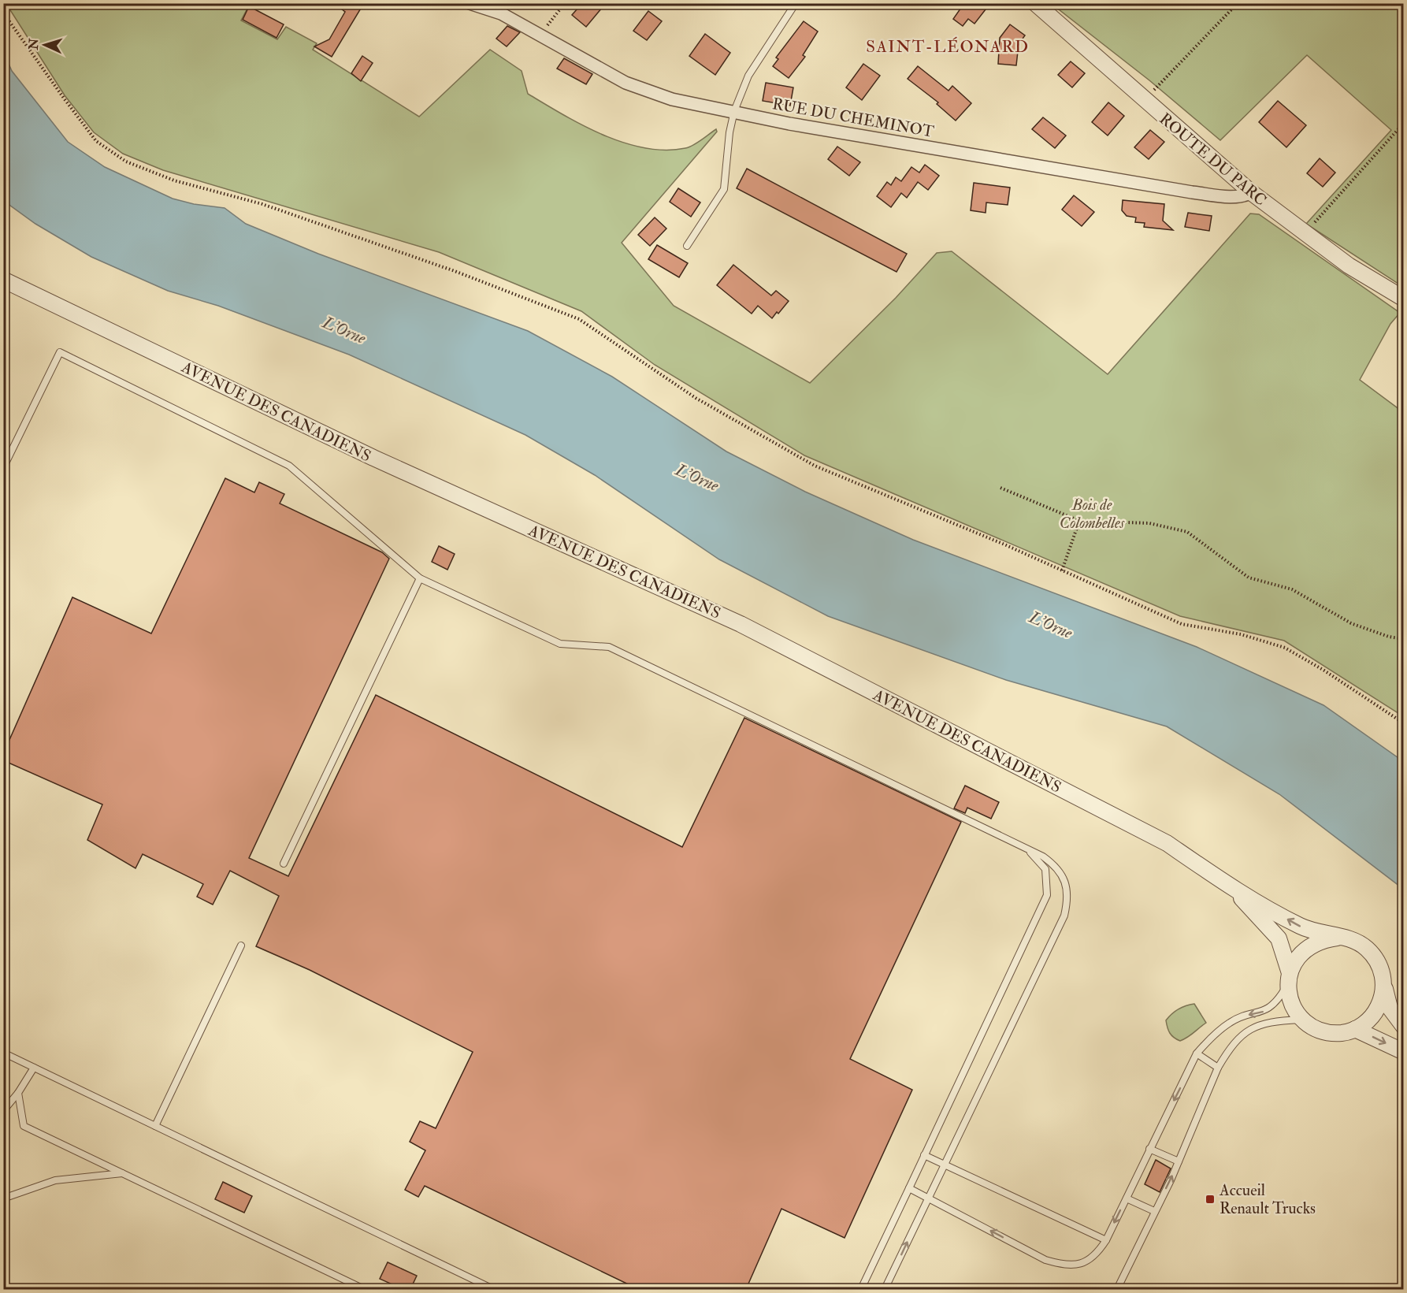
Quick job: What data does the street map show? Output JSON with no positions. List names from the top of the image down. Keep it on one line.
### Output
{"streets":{"street":["RUE DU CHEMINOT","ROUTE DU PARC","AVENUE DES CANADIENS"]},"crossings":[["RUE DU CHEMINOT","ROUTE DU PARC"]],"districts":["SAINT-LÉONARD"],"water":["L'Orne"],"parks":["Bois de Colombelles"],"places":{"transit":["Accueil Renault Trucks"]},"north":"left"}
